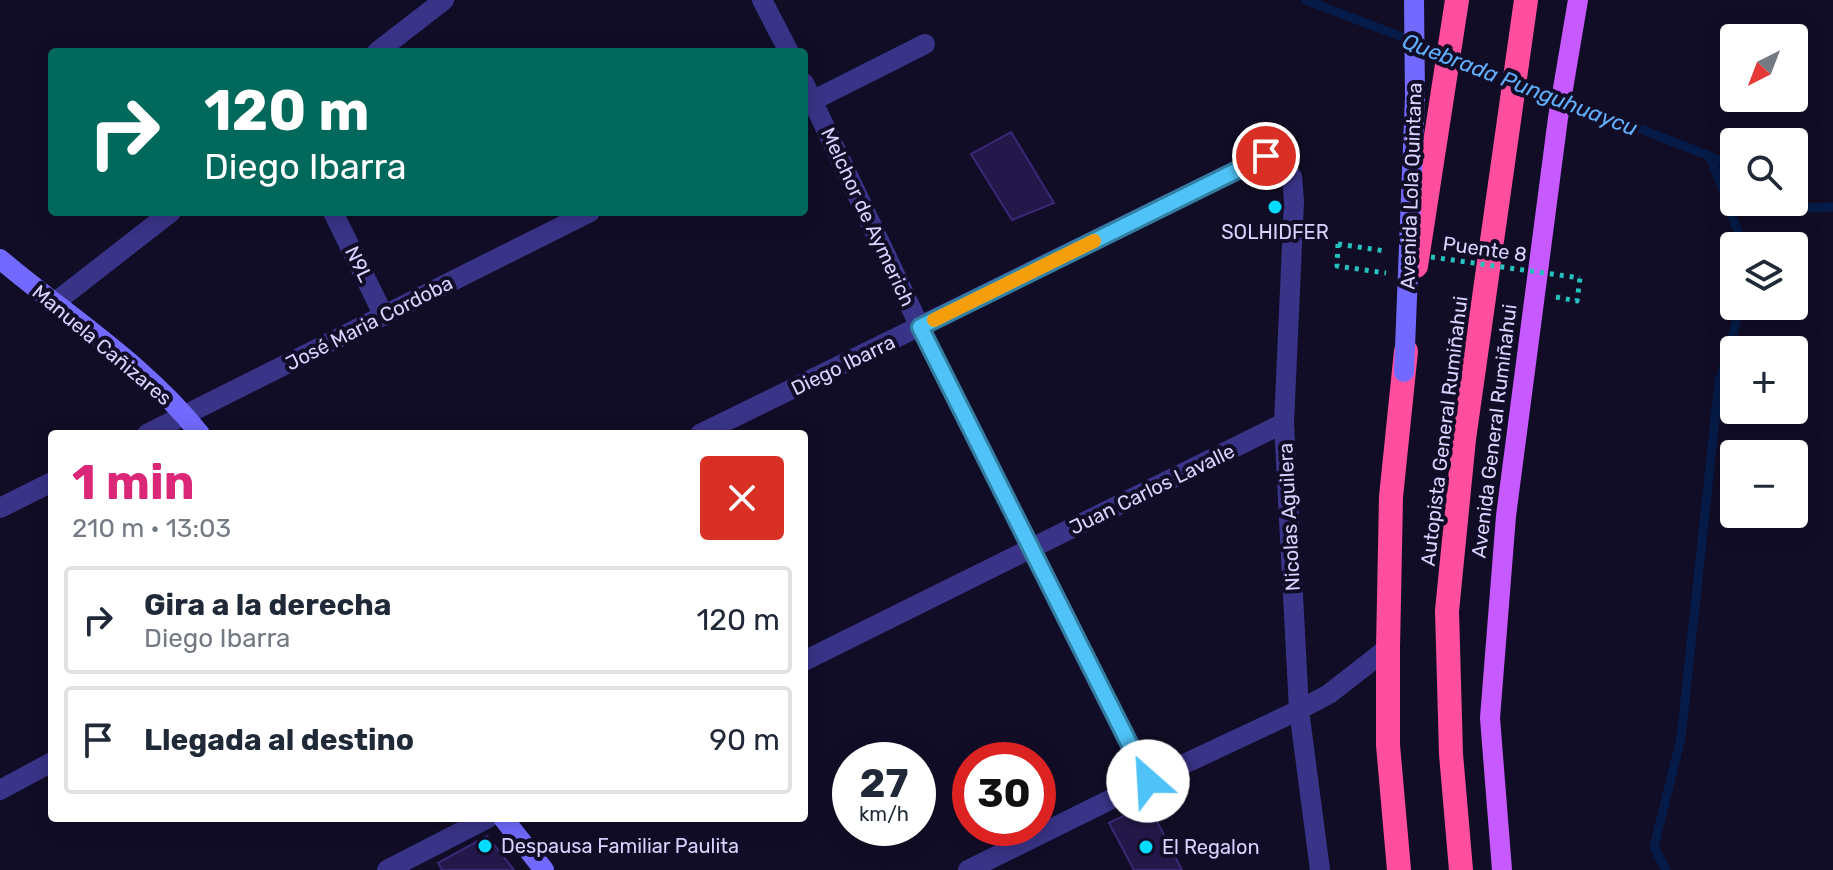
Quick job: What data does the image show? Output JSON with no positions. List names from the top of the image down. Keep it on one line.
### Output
{"streets":{"highway":["Autopista General Rumiñahui"],"main road":["Avenida Lola Quintana","Manuela Cañizares","Avenida General Rumiñahui"],"street":["Melchor de Aymerich","N9L","José Maria Cordoba","Diego Ibarra","Juan Carlos Lavalle","Nicolas Aguilera"],"path":["Puente 8"]},"crossings":[["Avenida Lola Quintana","Autopista General Rumiñahui"],["Melchor de Aymerich","Diego Ibarra"],["Melchor de Aymerich","Juan Carlos Lavalle"],["N9L","José Maria Cordoba"],["José Maria Cordoba","Manuela Cañizares"],["Diego Ibarra","Nicolas Aguilera"],["Juan Carlos Lavalle","Nicolas Aguilera"]],"water":["Quebrada Punguhuaycu"],"places":["SOLHIDFER","Despausa Familiar Paulita","El Regalon"],"north":"bottom left","page":{"map_buttons":["+","−"],"turn":["120 m","Diego Ibarra"],"heading":["1 min","210 m · 13:03"],"list":[{"name":"Gira a la derecha","note":"Diego Ibarra","value":"120 m"},{"name":"Llegada al destino","value":"90 m"}],"speed":"27 km/h","limit":"30"}}
